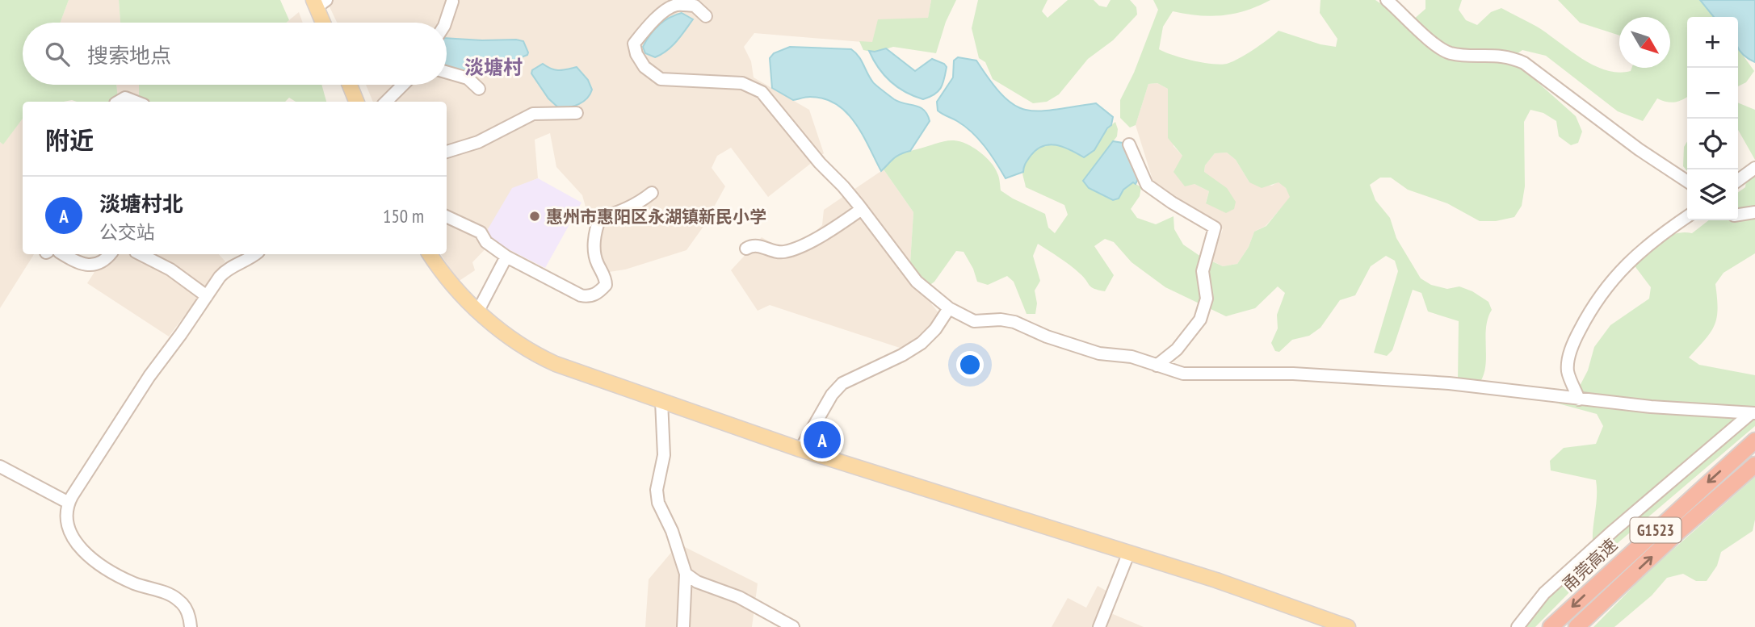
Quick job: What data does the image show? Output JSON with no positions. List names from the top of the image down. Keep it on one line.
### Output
{"streets":{"highway":["G1523","甬莞高速"]},"districts":["淡塘村"],"places":["惠州市惠阳区永湖镇新民小学"],"north":"bottom right","page":{"map_buttons":["+","−"],"search":"搜索地点","heading":"附近","list":[{"mark":"A","name":"淡塘村北","note":"公交站","value":"150 m"}],"pins":"A"}}
